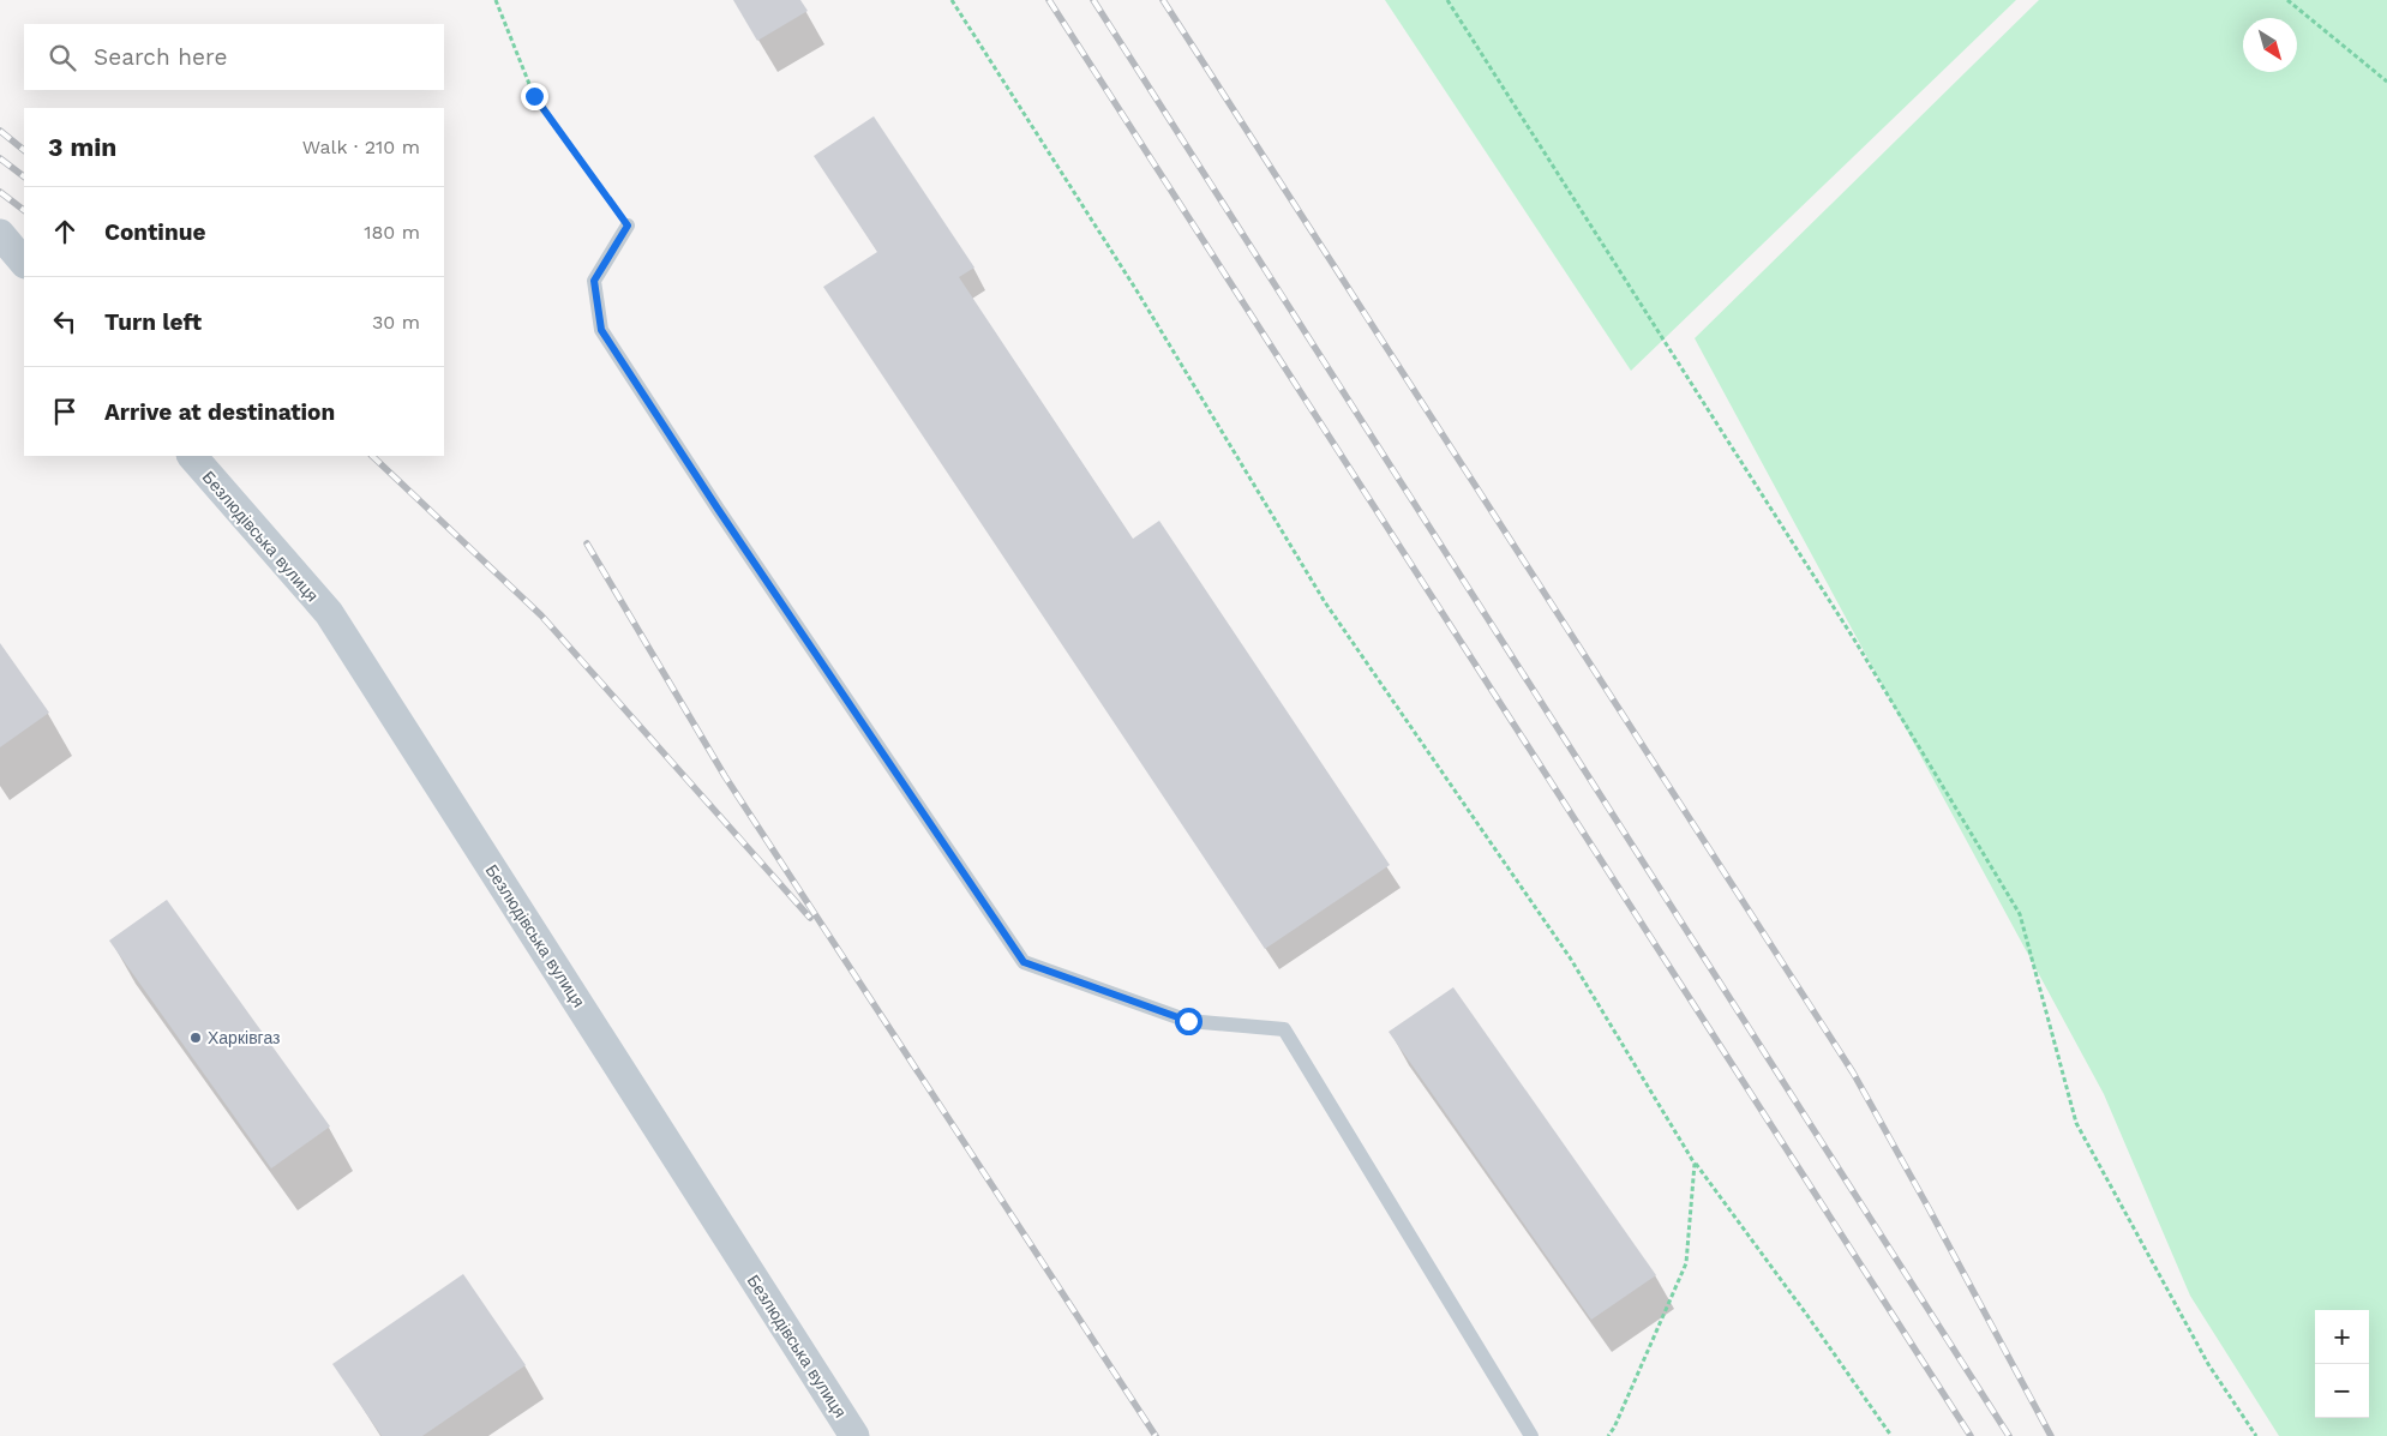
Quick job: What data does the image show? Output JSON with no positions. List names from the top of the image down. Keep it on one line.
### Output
{"streets":{"street":["Безлюдівська вулиця"]},"places":["Харківгаз"],"north":"bottom right","page":{"search":"Search here","heading":["3 min","Walk · 210 m"],"list":[["Continue","180 m"],["Turn left","30 m"],"Arrive at destination"],"map_buttons":["+","−"]}}
